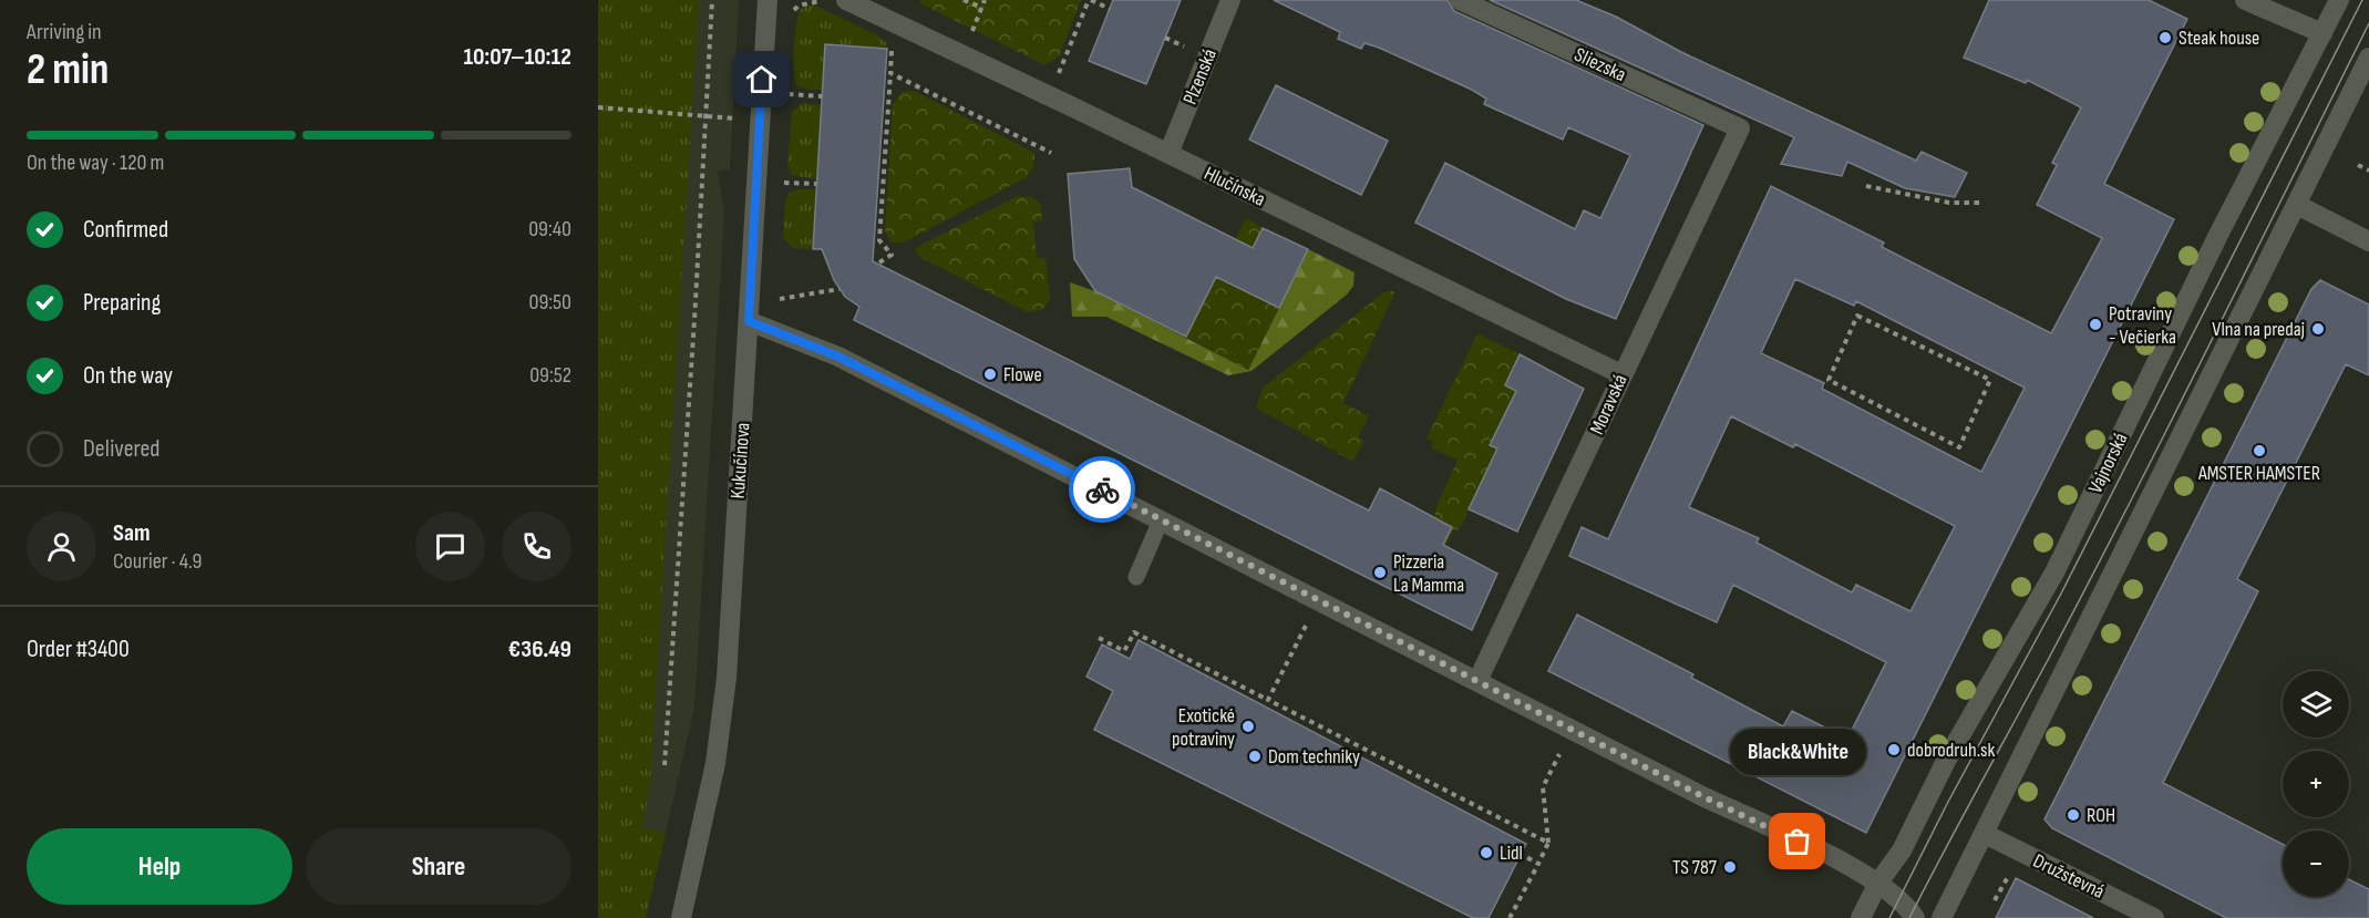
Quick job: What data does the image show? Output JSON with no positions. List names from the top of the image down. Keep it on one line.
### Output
{"streets":{"street":["Sliezska","Plzenská","Hlučínska","Moravská","Kukučínova","Vajnorská","Družstevná"]},"crossings":[["Sliezska","Moravská"],["Plzenská","Hlučínska"],["Hlučínska","Moravská"]],"places":["Steak house","Potraviny - Večierka","Vlna na predaj","Flowe","AMSTER HAMSTER","Pizzeria La Mamma","Exotické potraviny","dobrodruh.sk","Dom techniky","ROH","Black&White","Lidl","TS 787"],"page":{"heading":["2 min","Arriving in","10:07–10:12"],"panel":["Sam","Courier · 4.9","Order #3400","€36.49"],"bar":"On the way · 120 m","list":[["Confirmed","09:40"],["Preparing","09:50"],["On the way","09:52"],"Delivered"],"map_buttons":["+","−"],"bubble":"Black&White","buttons":["Help","Share"]}}
